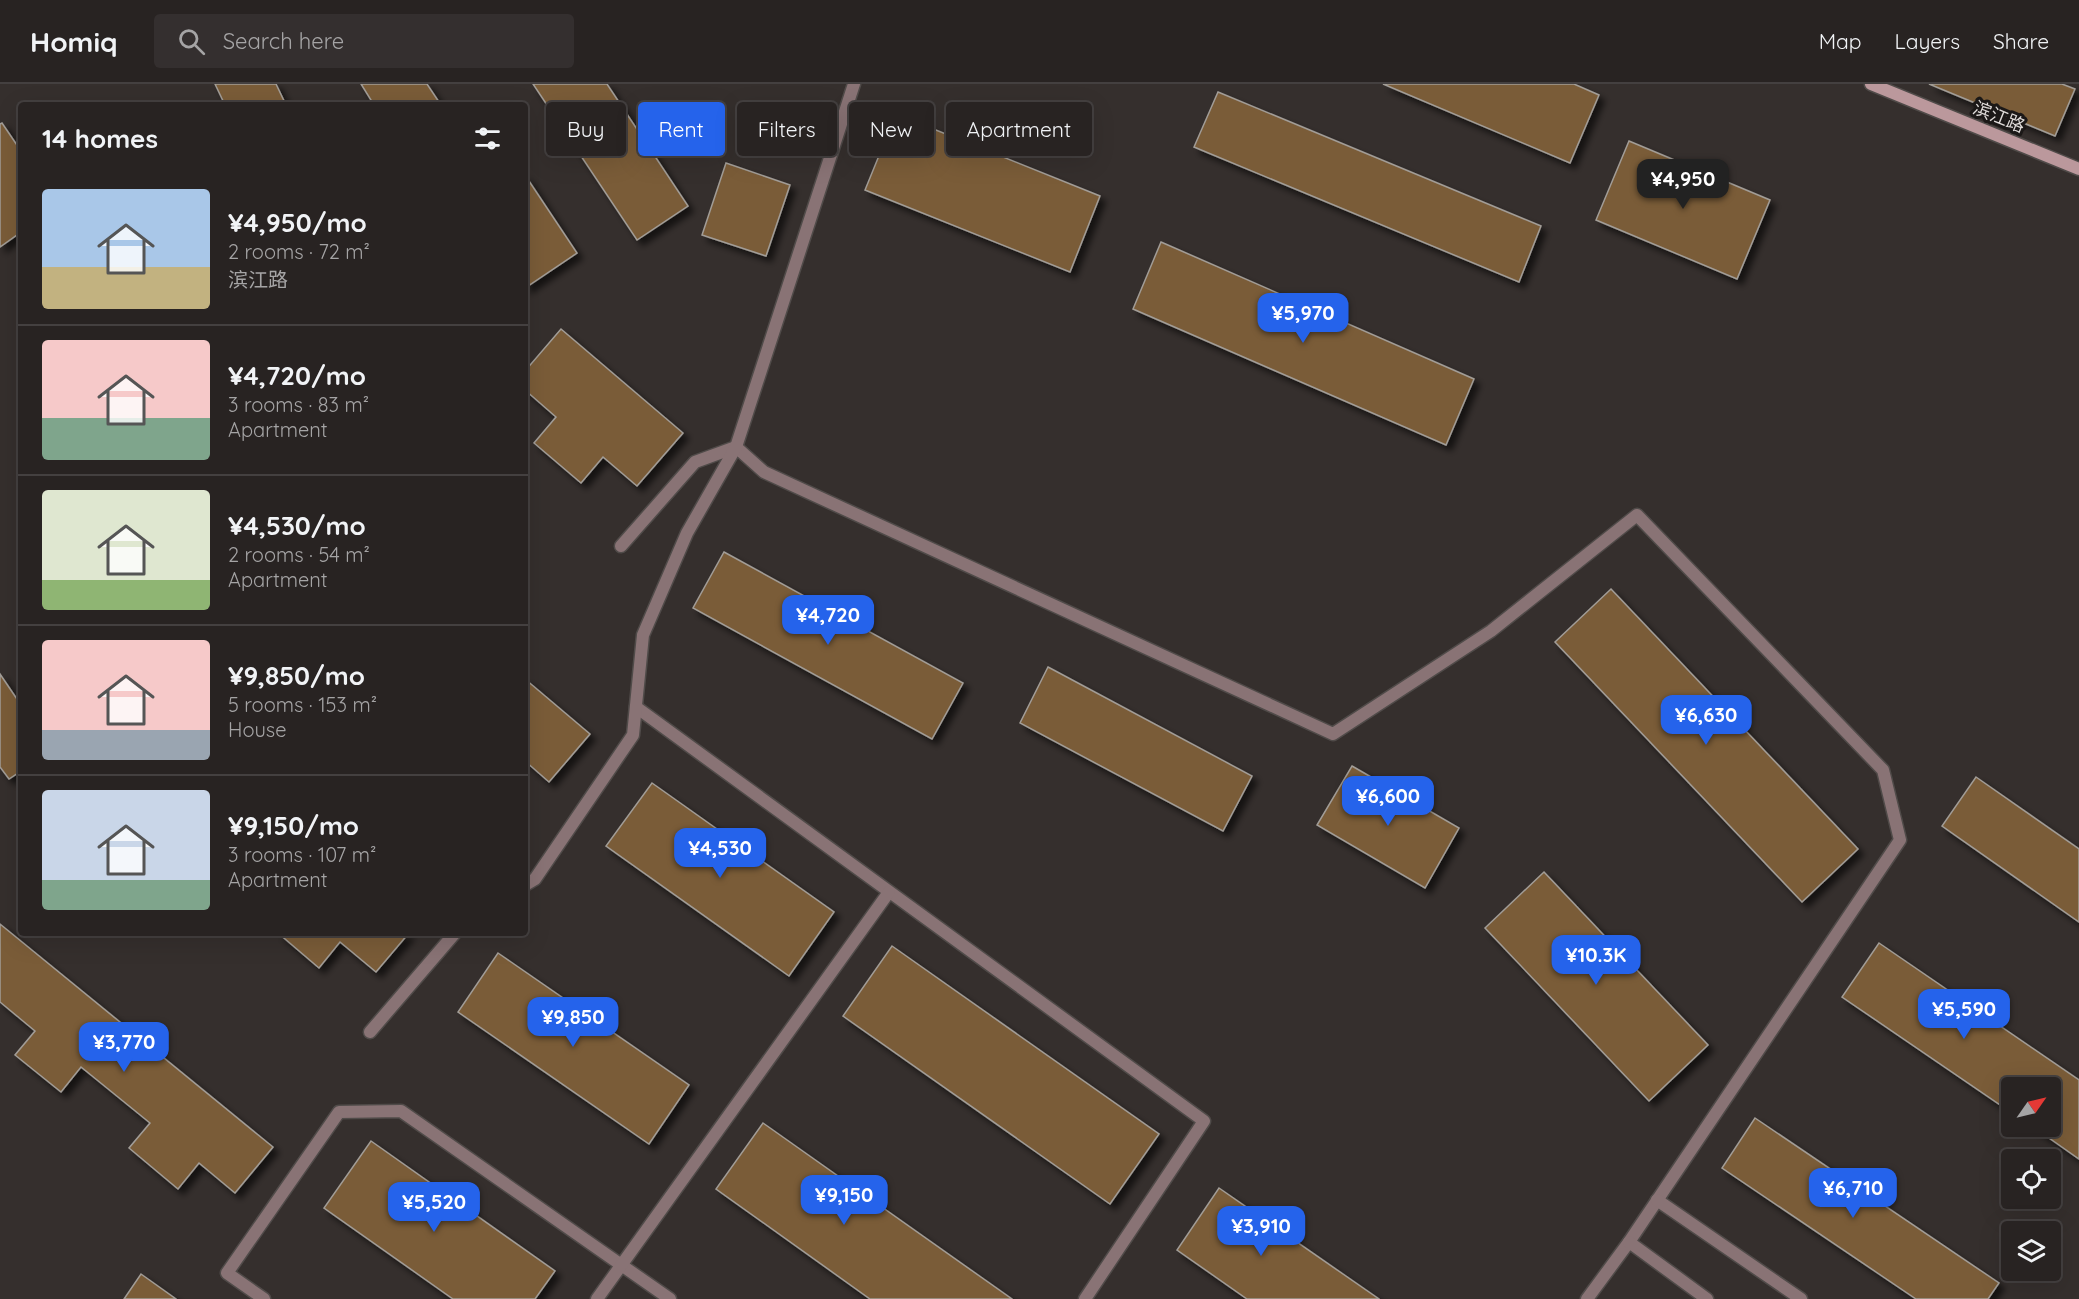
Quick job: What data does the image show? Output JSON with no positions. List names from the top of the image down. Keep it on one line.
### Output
{"streets":{"main road":["滨江路"]},"north":"top right","page":{"header":"Homiq","search":"Search here","nav":["Map","Layers","Share"],"chip":["Buy","Rent","Filters","New","Apartment"],"heading":"14 homes","price":["¥4,950","¥5,970","¥4,720","¥6,630","¥6,600","¥4,530","¥10.3K","¥5,590","¥9,850","¥3,770","¥6,710","¥9,150","¥5,520","¥3,910"],"list":[{"name":"¥4,950/mo","note":"2 rooms · 72 m² · 滨江路"},{"name":"¥4,720/mo","note":"3 rooms · 83 m² · Apartment"},{"name":"¥4,530/mo","note":"2 rooms · 54 m² · Apartment"},{"name":"¥9,850/mo","note":"5 rooms · 153 m² · House"},{"name":"¥9,150/mo","note":"3 rooms · 107 m² · Apartment"}]}}
